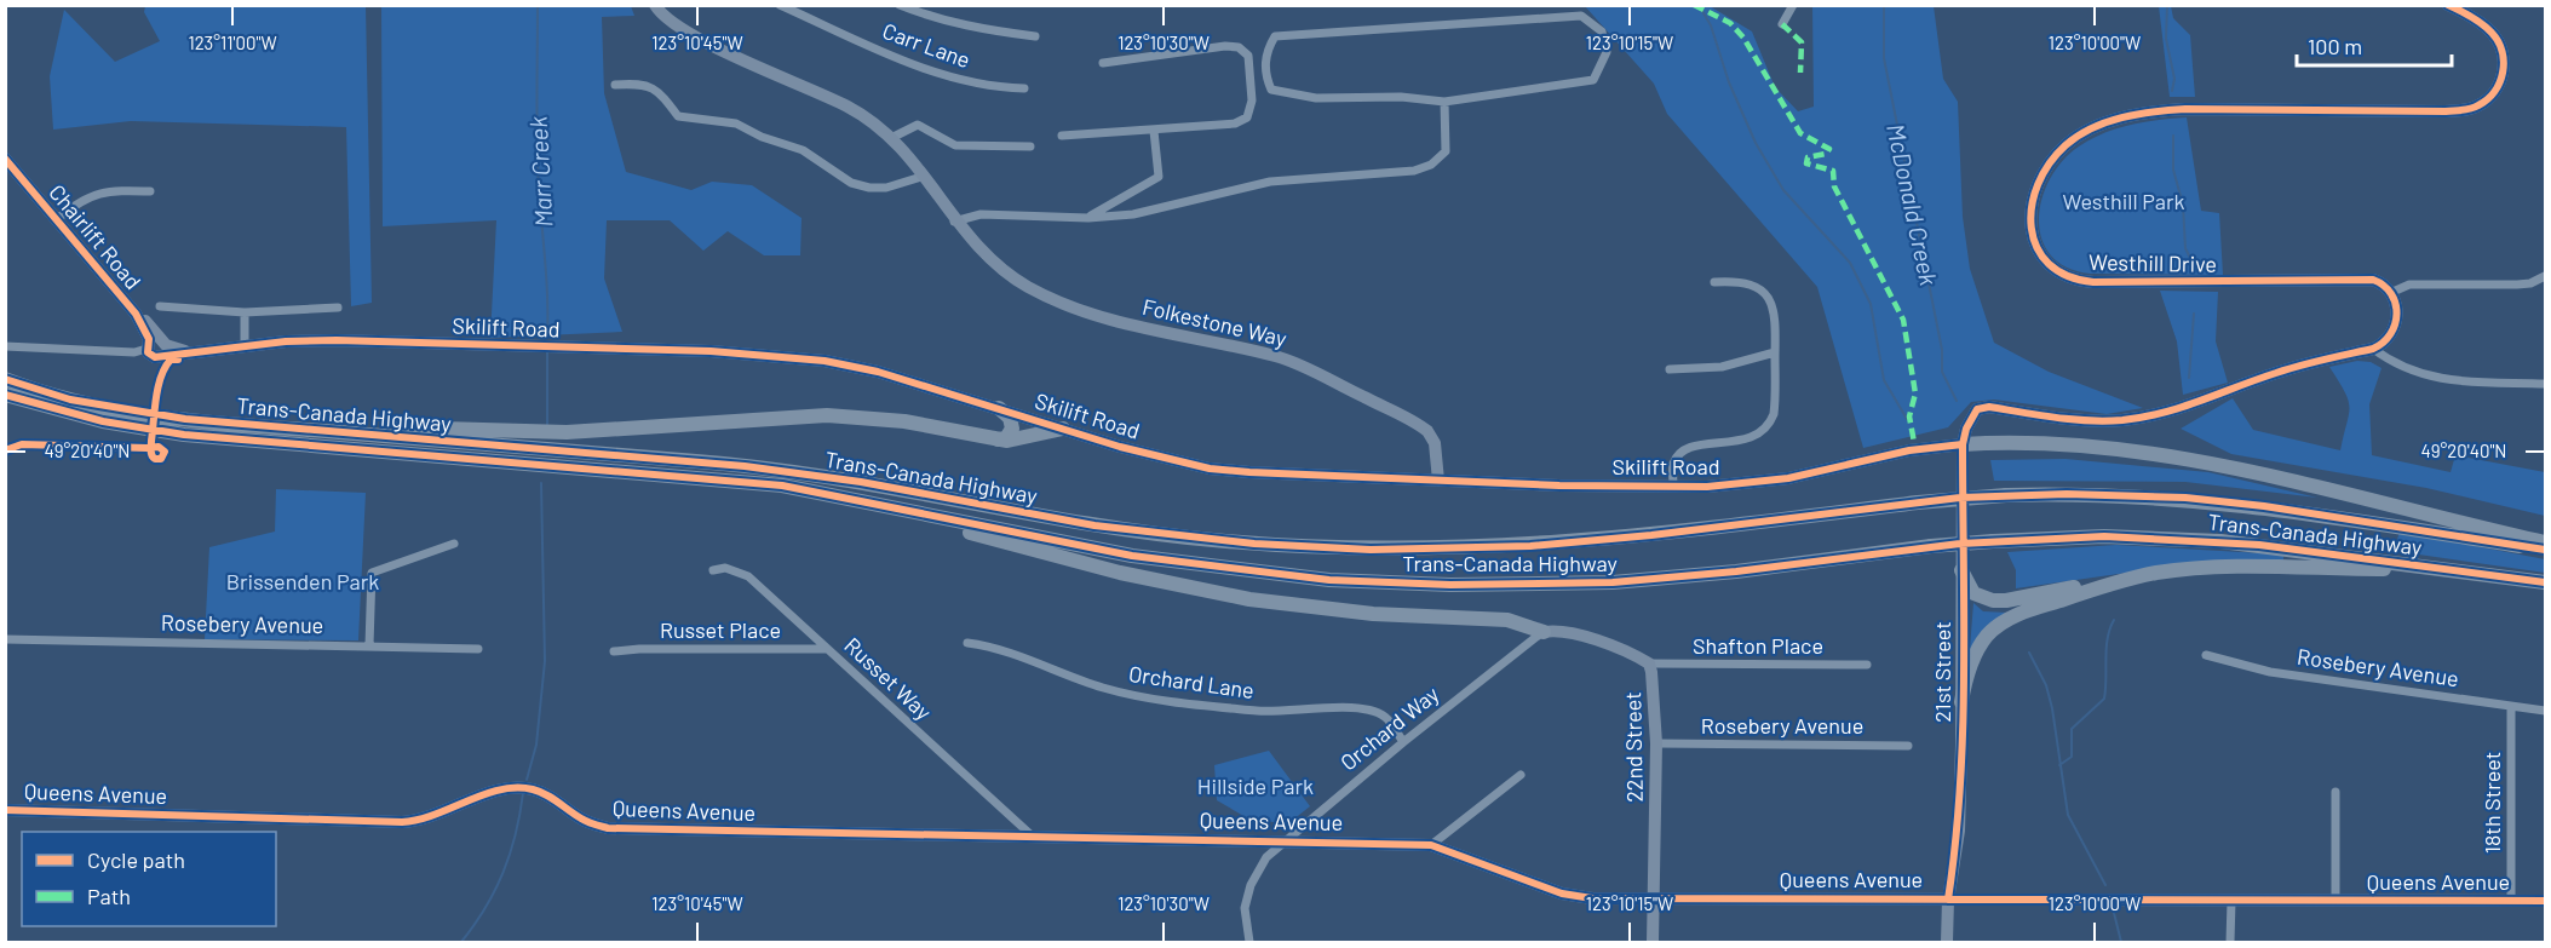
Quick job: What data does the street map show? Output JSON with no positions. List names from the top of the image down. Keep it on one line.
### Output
{"streets":{"highway":["Trans-Canada Highway"],"street":["Carr Lane","Chairlift Road","Westhill Drive","Folkestone Way","Skilift Road","Rosebery Avenue","Russet Place","Shafton Place","21st Street","Russet Way","Orchard Lane","Orchard Way","22nd Street","Queens Avenue","18th Street"]},"crossings":[["Chairlift Road","Skilift Road"],["Folkestone Way","Skilift Road"],["Skilift Road","21st Street"],["Rosebery Avenue","22nd Street"],["Rosebery Avenue","18th Street"],["Russet Place","Russet Way"],["Shafton Place","22nd Street"],["21st Street","Queens Avenue"],["Russet Way","Queens Avenue"],["Orchard Lane","Orchard Way"],["Orchard Way","22nd Street"],["Orchard Way","Queens Avenue"],["22nd Street","Queens Avenue"],["Queens Avenue","18th Street"]],"water":["Marr Creek","McDonald Creek"],"parks":["Westhill Park","Brissenden Park","Hillside Park"],"legend":["Cycle path","Path"],"scale_bar":"100 m","coordinates":["123°11'00\"W","123°10'45\"W","123°10'30\"W","123°10'15\"W","123°10'00\"W","49°20'40\"N"]}
